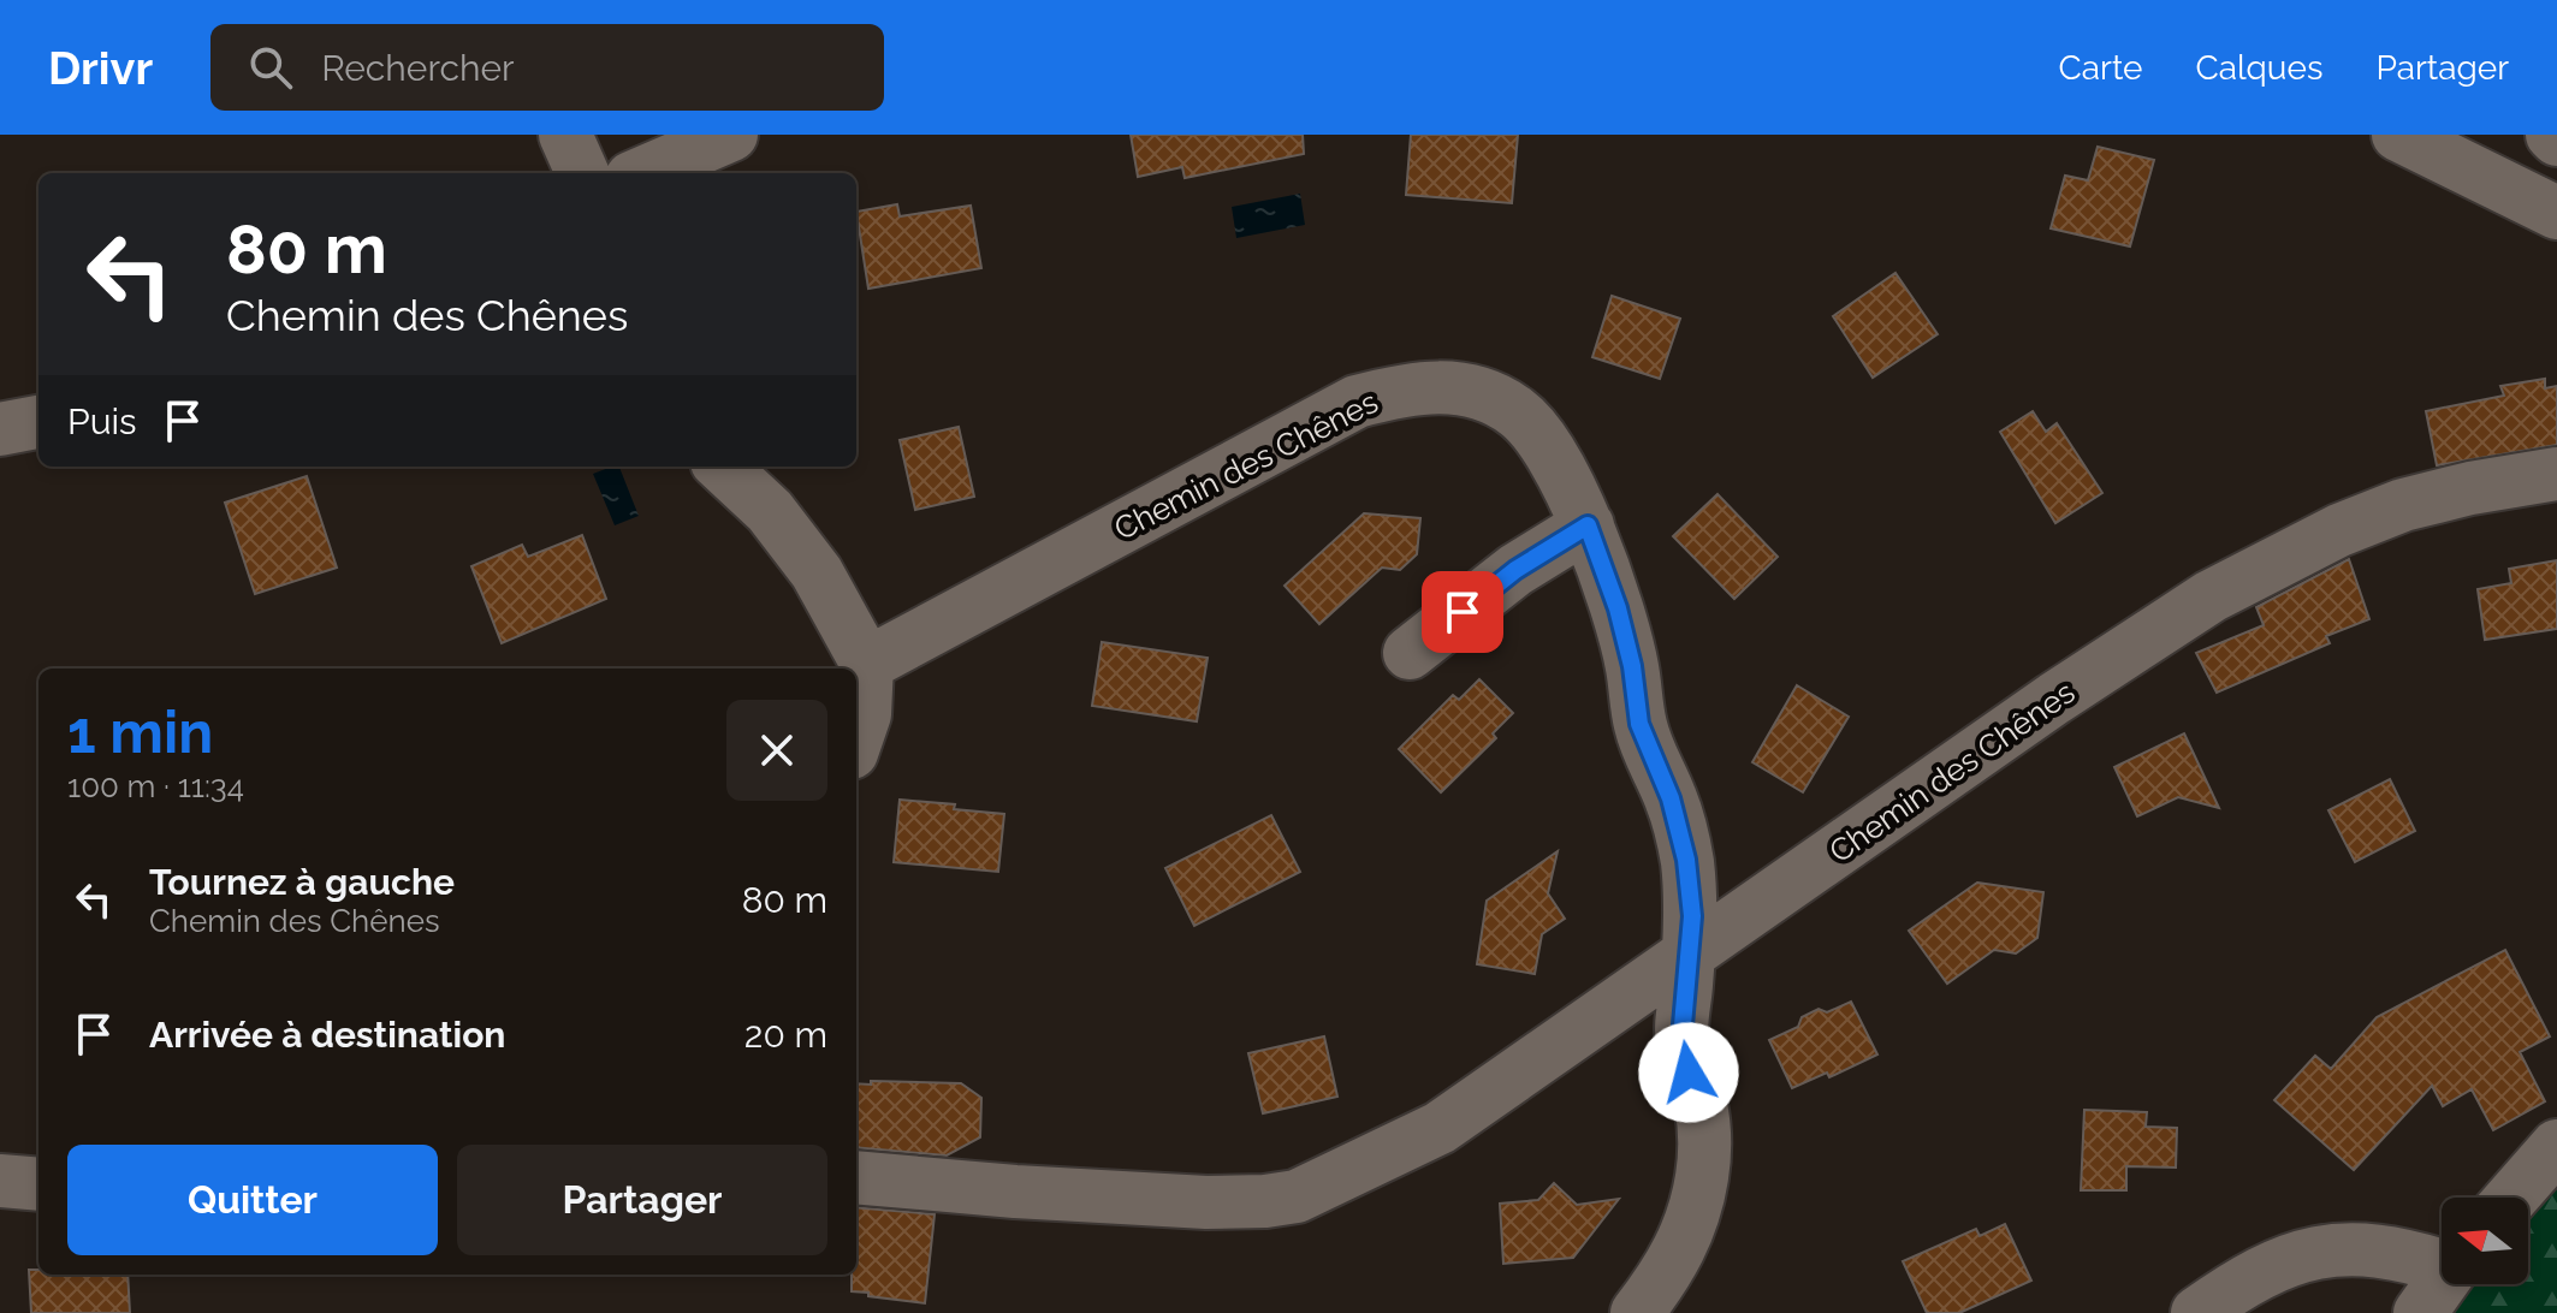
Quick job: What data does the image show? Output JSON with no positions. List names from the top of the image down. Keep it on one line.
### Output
{"streets":{"street":["Chemin des Chênes"]},"north":"left","page":{"header":"Drivr","search":"Rechercher","nav":["Carte","Calques","Partager"],"turn":["80 m","Chemin des Chênes"],"then":"Puis","heading":["1 min","100 m · 11:34"],"list":[{"name":"Tournez à gauche","note":"Chemin des Chênes","value":"80 m"},{"name":"Arrivée à destination","value":"20 m"}],"buttons":["Quitter","Partager"]}}
